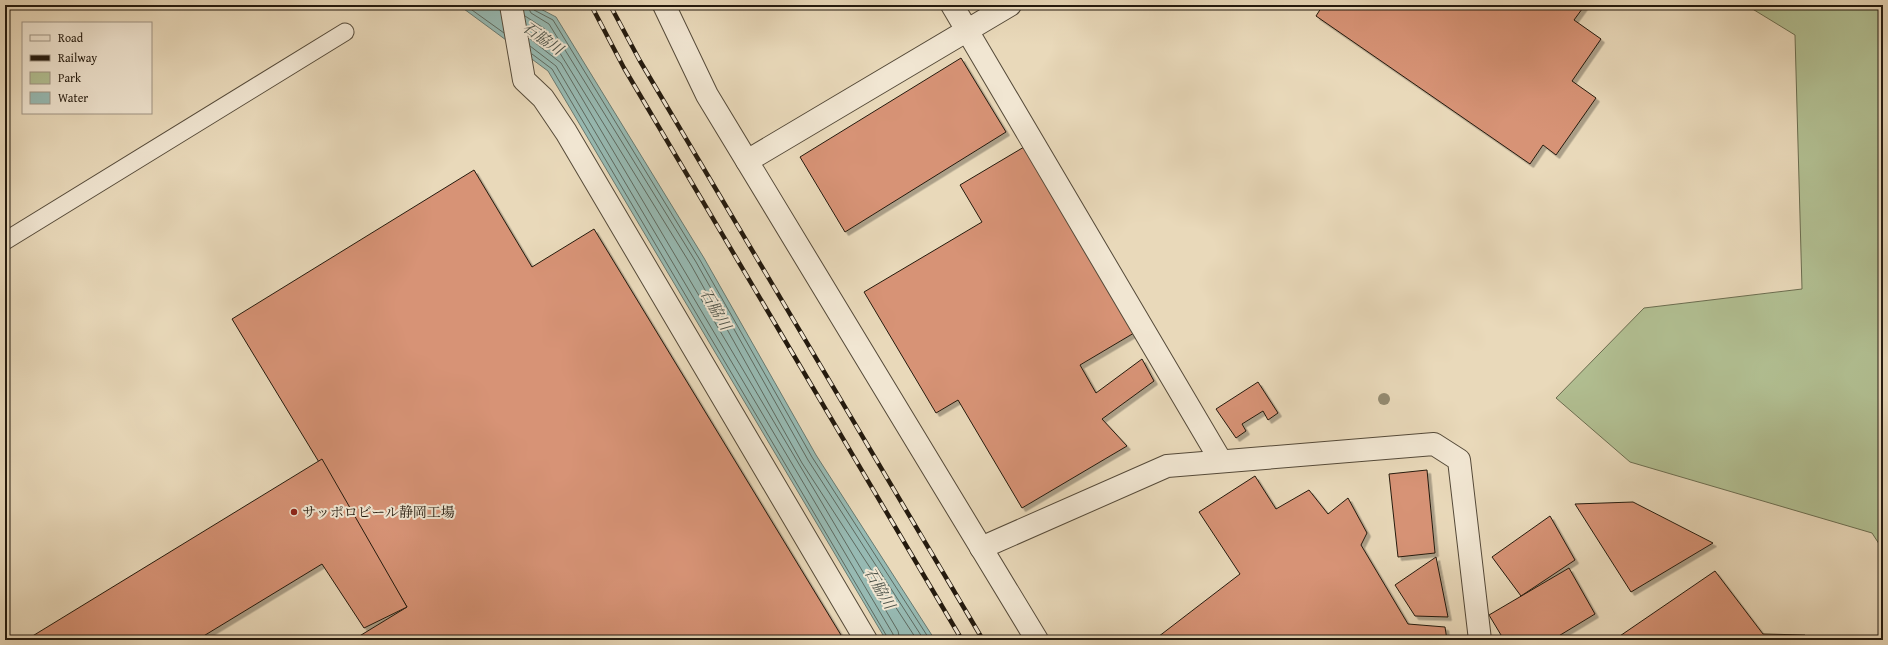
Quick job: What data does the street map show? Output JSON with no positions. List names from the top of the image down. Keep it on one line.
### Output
{"water":["石脇川"],"places":["サッポロビール静岡工場"],"legend":["Road","Railway","Park","Water"]}
